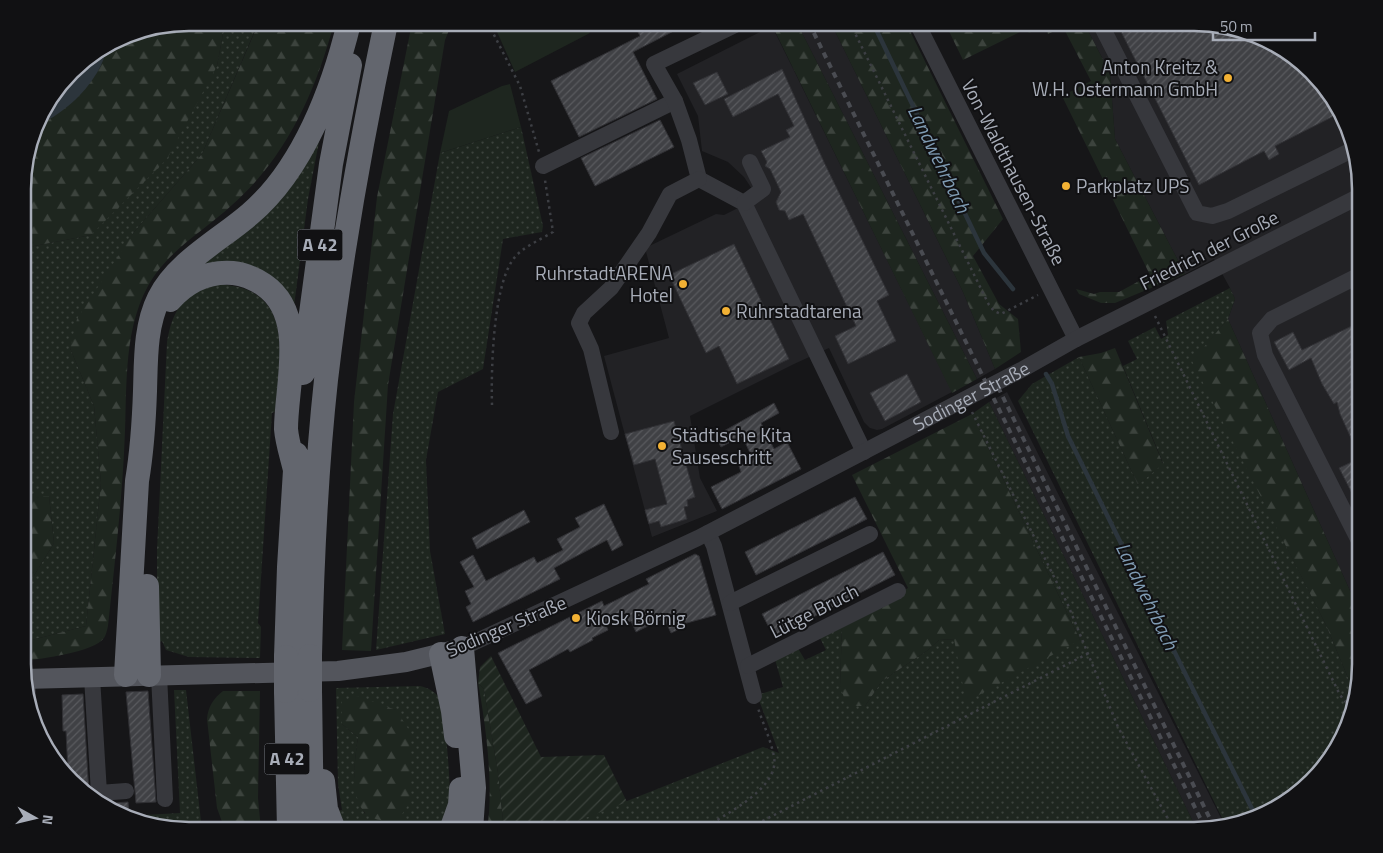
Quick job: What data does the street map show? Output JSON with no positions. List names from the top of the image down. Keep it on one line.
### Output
{"streets":{"highway":["A 42"],"main road":["Sodinger Straße"],"street":["Von-Waldthausen-Straße","Friedrich der Große","Lütge Bruch"]},"crossings":[["Von-Waldthausen-Straße","Friedrich der Große"],["Von-Waldthausen-Straße","Sodinger Straße"],["Friedrich der Große","Sodinger Straße"]],"water":["Landwehrbach"],"places":["Anton Kreitz & W.H. Ostermann GmbH","Parkplatz UPS","RuhrstadtARENA Hotel","Ruhrstadtarena","Städtische Kita Sauseschritt","Kiosk Börnig"],"scale_bar":"50 m","north":"right"}
